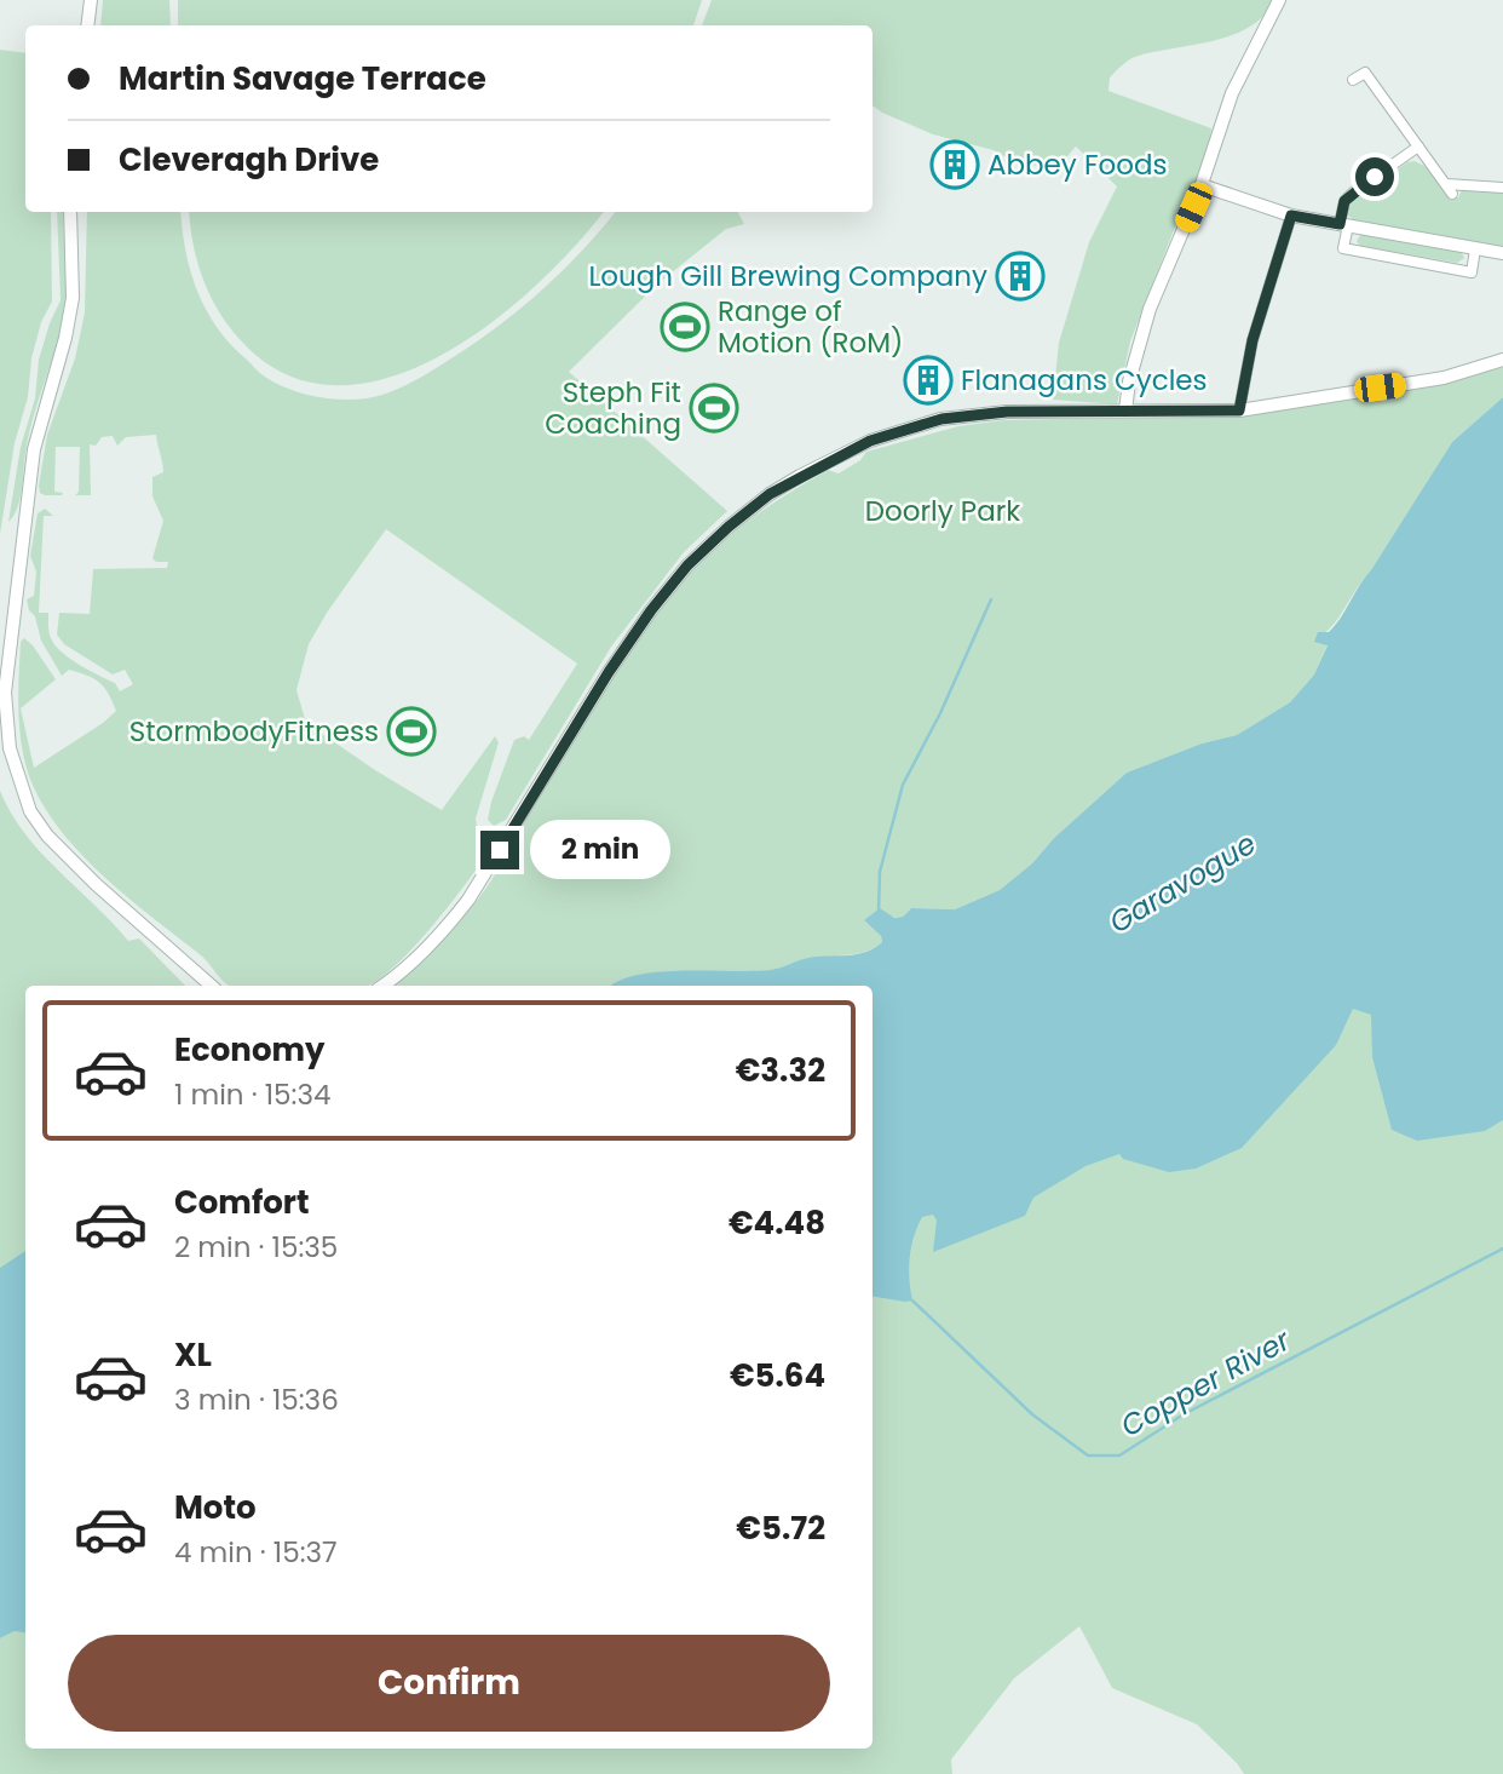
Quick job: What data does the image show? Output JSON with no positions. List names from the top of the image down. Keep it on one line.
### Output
{"water":["Garavogue","Copper River"],"parks":["Doorly Park"],"places":{"building":["Abbey Foods","Lough Gill Brewing Company","Flanagans Cycles"],"sports":["Range of Motion (RoM)","Steph Fit Coaching","StormbodyFitness"]},"page":{"banner":["Martin Savage Terrace","Cleveragh Drive"],"bubble":"2 min","list":[{"name":"Economy","note":"1 min · 15:34","value":"€3.32"},{"name":"Comfort","note":"2 min · 15:35","value":"€4.48"},{"name":"XL","note":"3 min · 15:36","value":"€5.64"},{"name":"Moto","note":"4 min · 15:37","value":"€5.72"}],"buttons":"Confirm"}}
